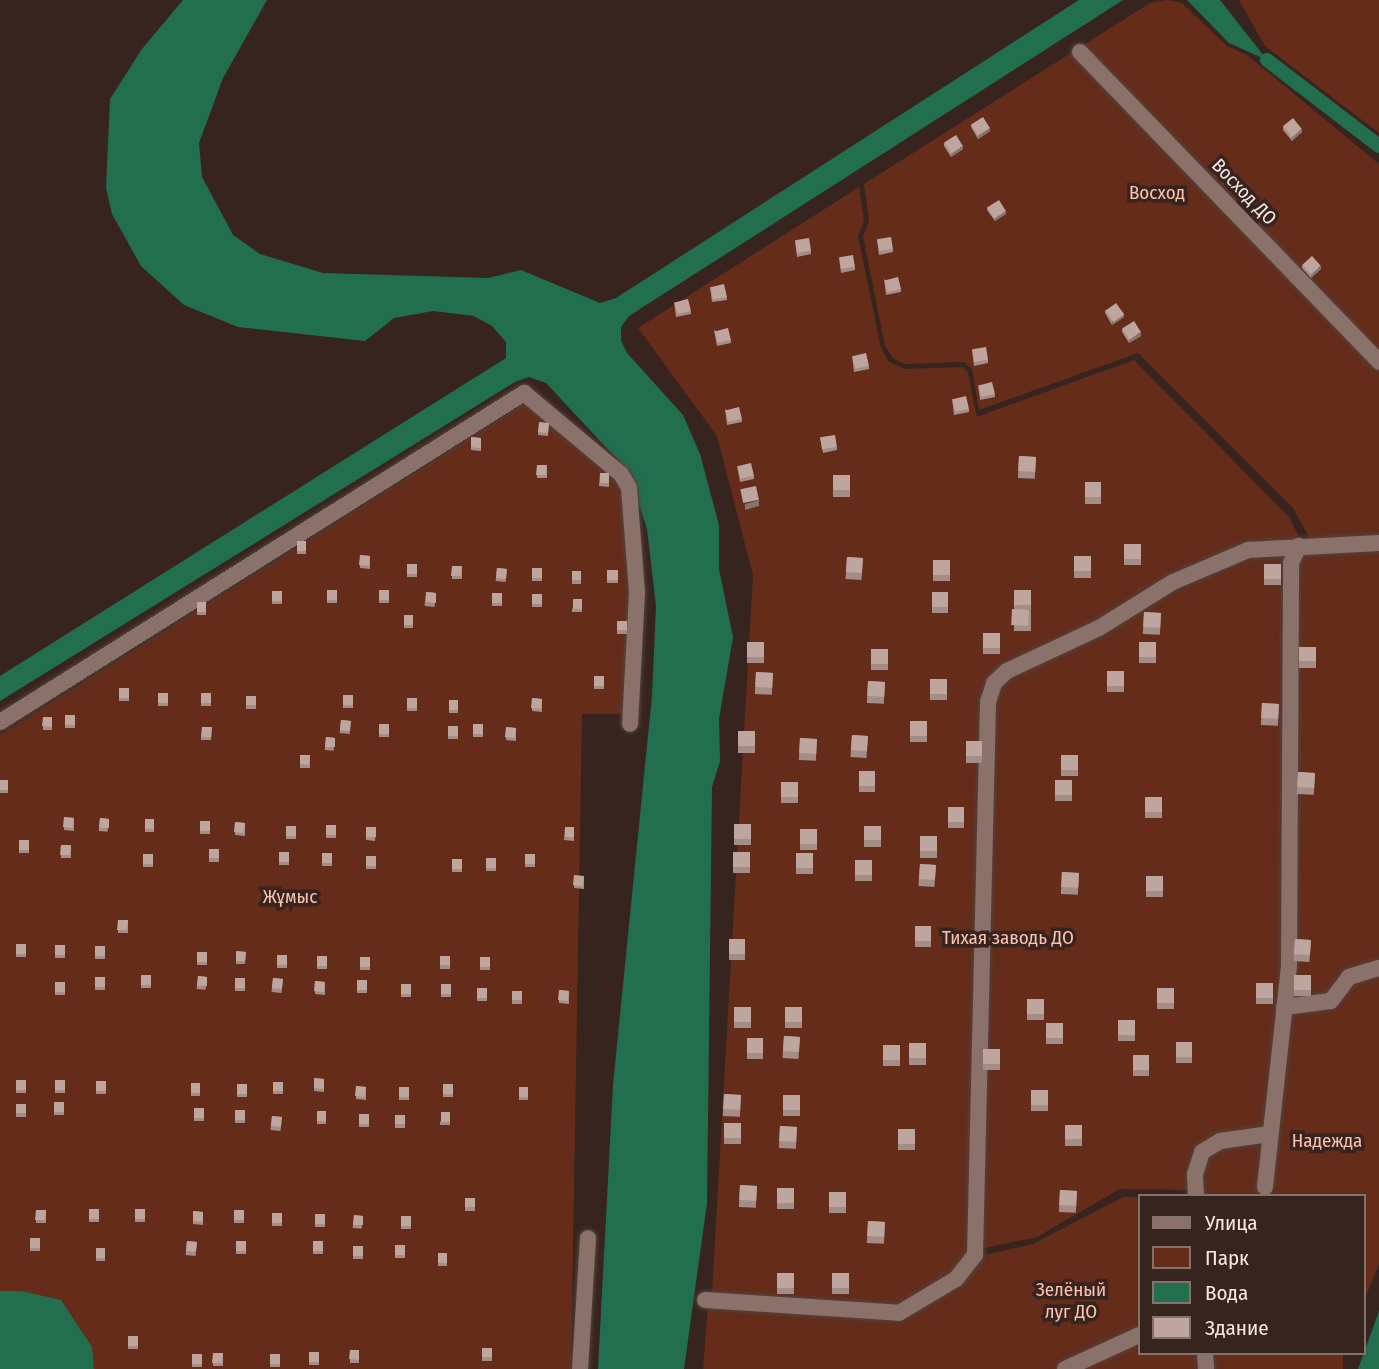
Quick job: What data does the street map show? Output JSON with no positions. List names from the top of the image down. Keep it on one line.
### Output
{"streets":{"street":["Восход ДО"]},"parks":["Восход","Жұмыс","Тихая заводь ДО","Надежда","Зелёный луг ДО"],"legend":["Улица","Парк","Вода","Здание"]}
